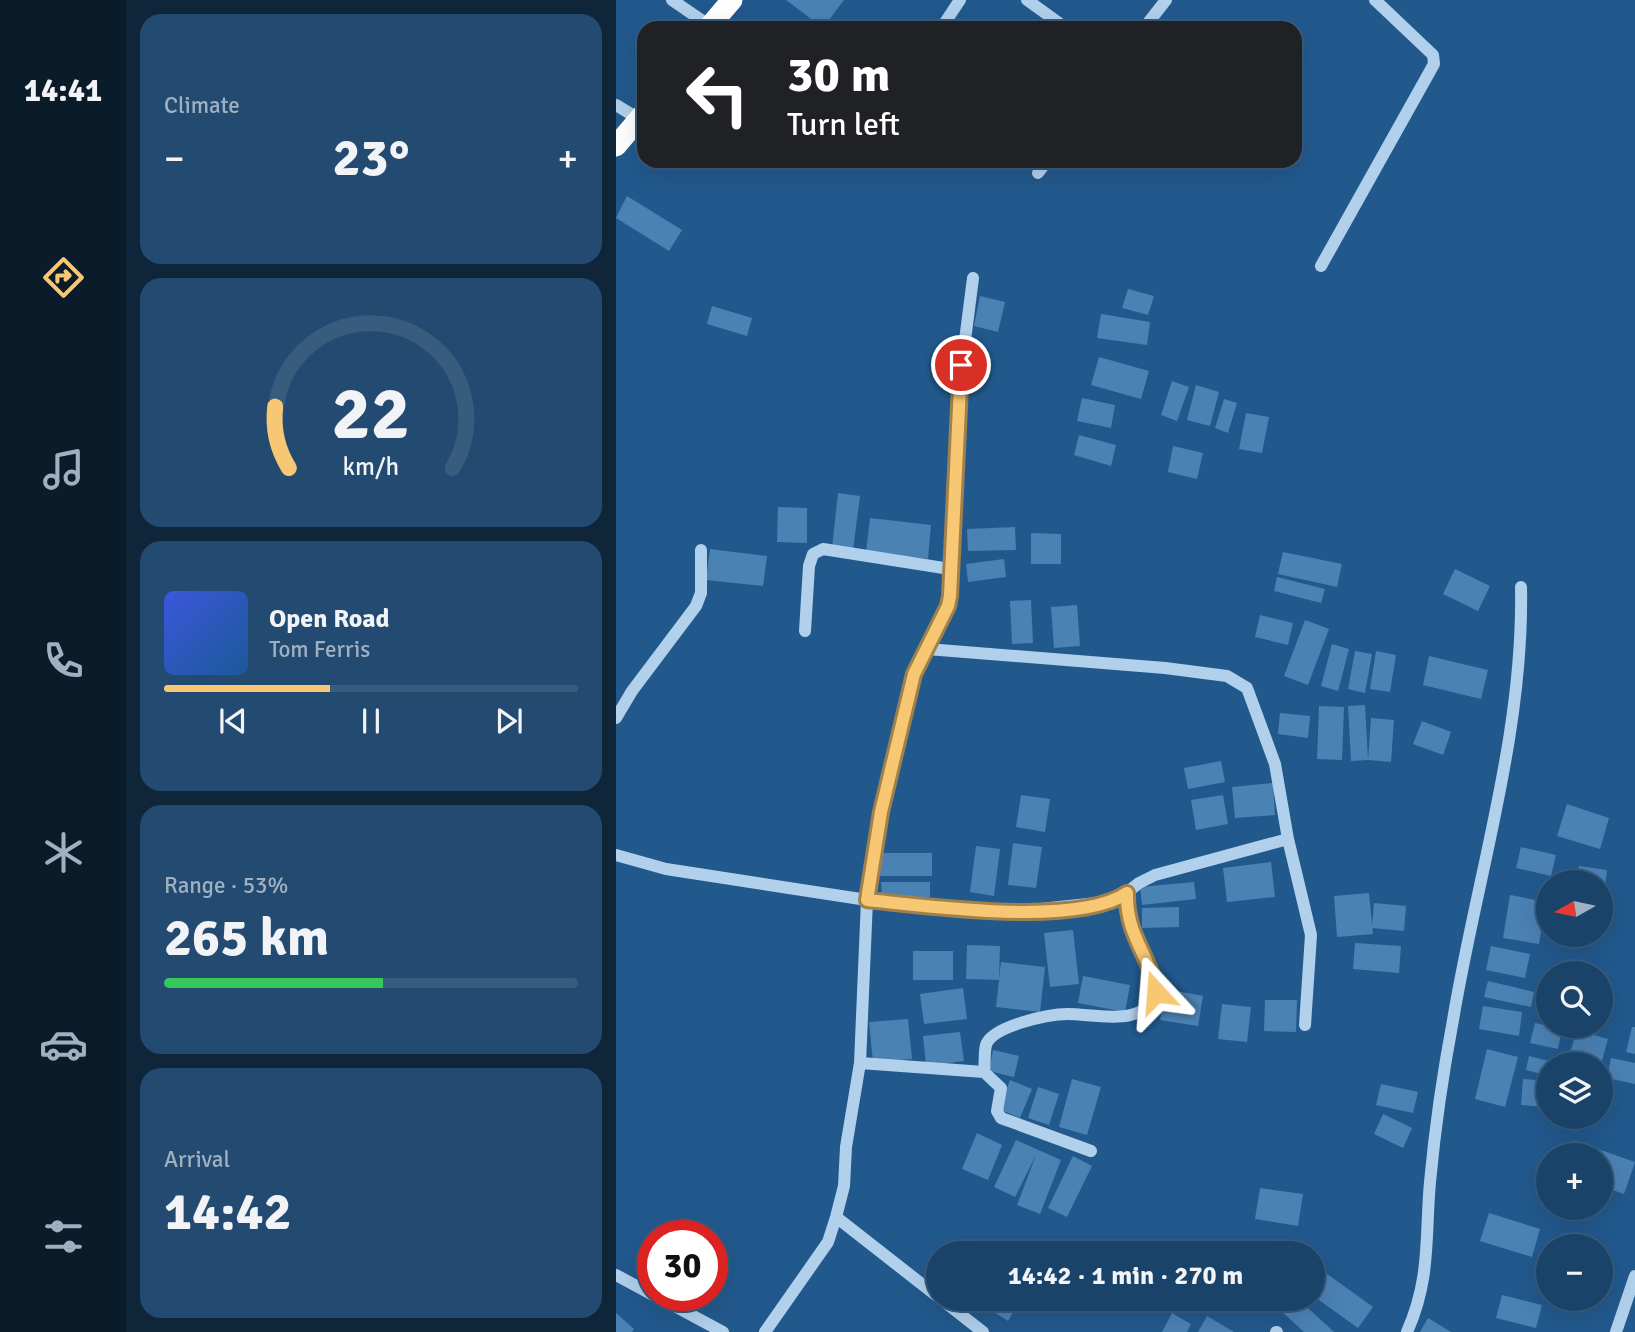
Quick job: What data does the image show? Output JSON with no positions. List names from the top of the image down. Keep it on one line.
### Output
{"north":"left","page":{"tabs":"14:41","tile":["Climate",["Range · 53%","265 km"],["Arrival","14:42"]],"turn":["30 m","Turn left"],"heat":["−","23°","+"],"song":["Open Road","Tom Ferris"],"map_buttons":["+","−"],"limit":"30","trip":"14:42 · 1 min · 270 m","gauge":["22","km/h"]}}
